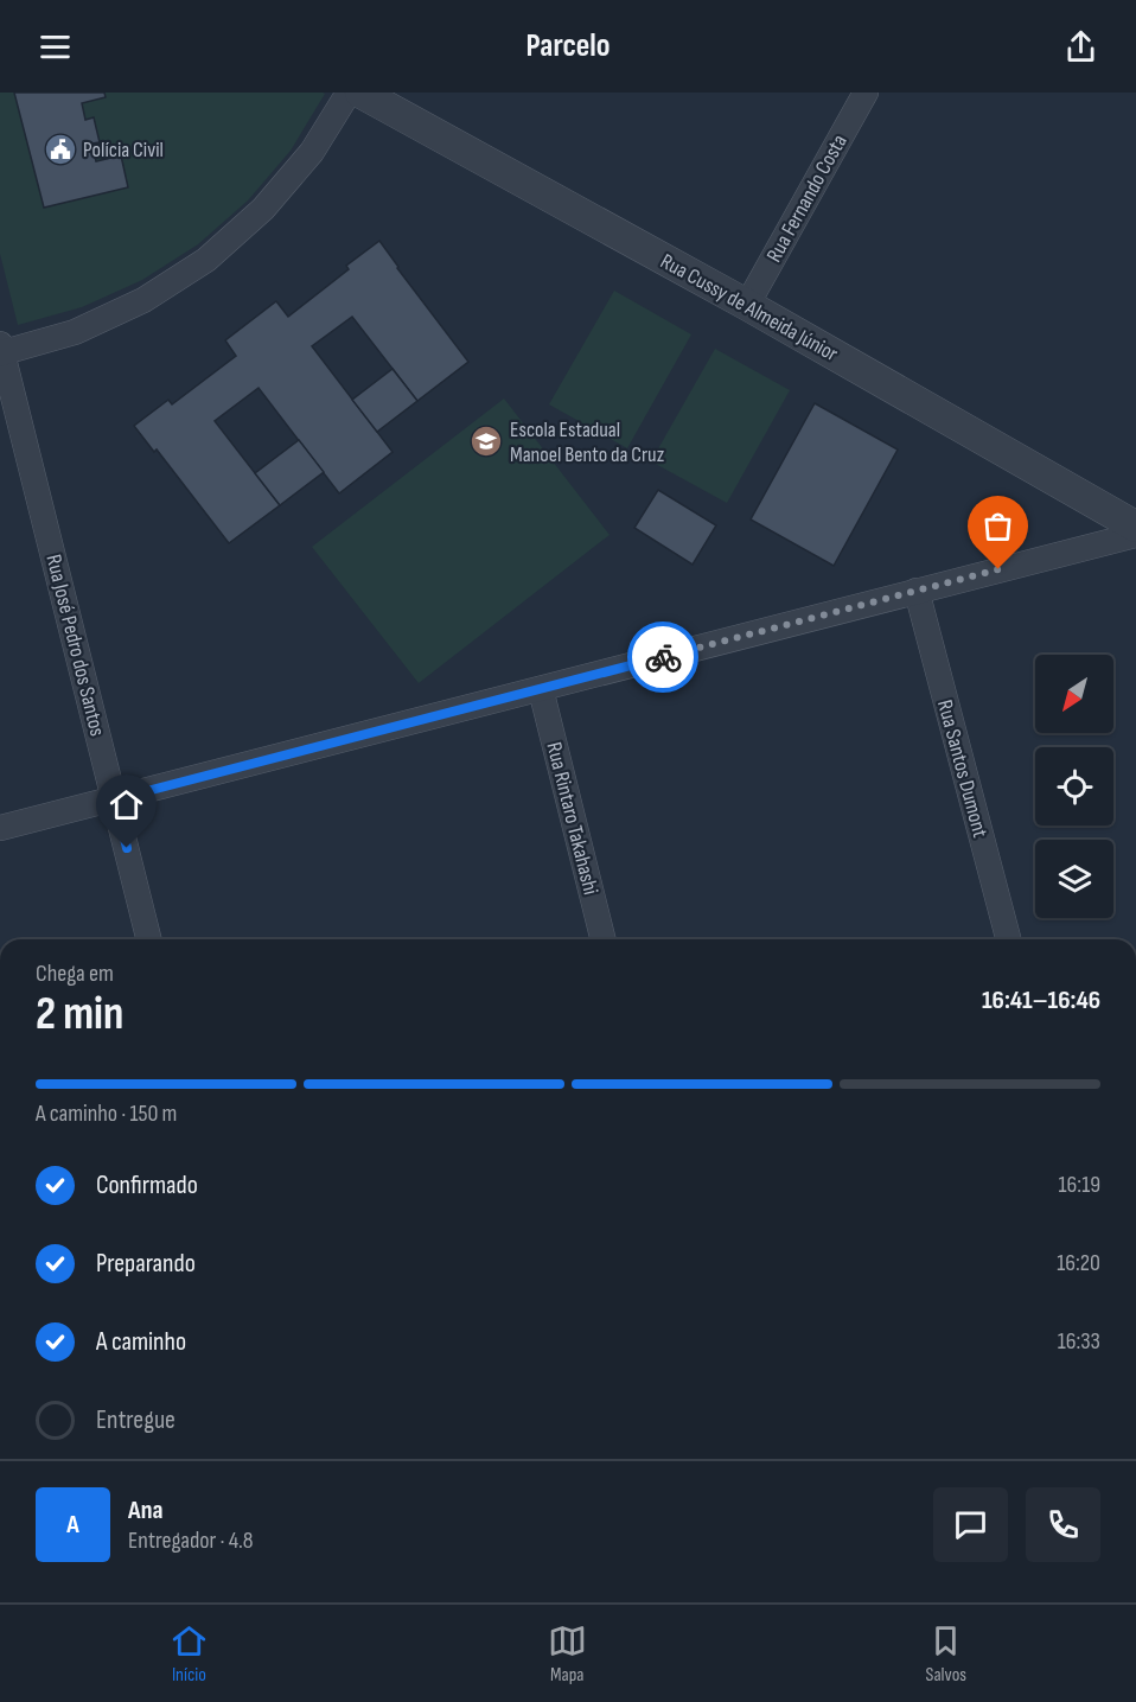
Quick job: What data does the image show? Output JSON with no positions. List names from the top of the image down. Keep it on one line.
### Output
{"streets":{"street":["Rua Fernando Costa","Rua Cussy de Almeida Júnior","Rua José Pedro dos Santos","Rua Santos Dumont","Rua Rintaro Takahashi"]},"crossings":[["Rua Fernando Costa","Rua Cussy de Almeida Júnior"]],"places":{"public building":["Polícia Civil"],"school or university":["Escola Estadual Manoel Bento da Cruz"]},"north":"bottom left","page":{"header":"Parcelo","heading":["2 min","Chega em","16:41–16:46"],"panel":["Ana","Entregador · 4.8"],"bar":"A caminho · 150 m","list":[["Confirmado","16:19"],["Preparando","16:20"],["A caminho","16:33"],"Entregue"],"round":"A","tabs":["Início","Mapa","Salvos"]}}
